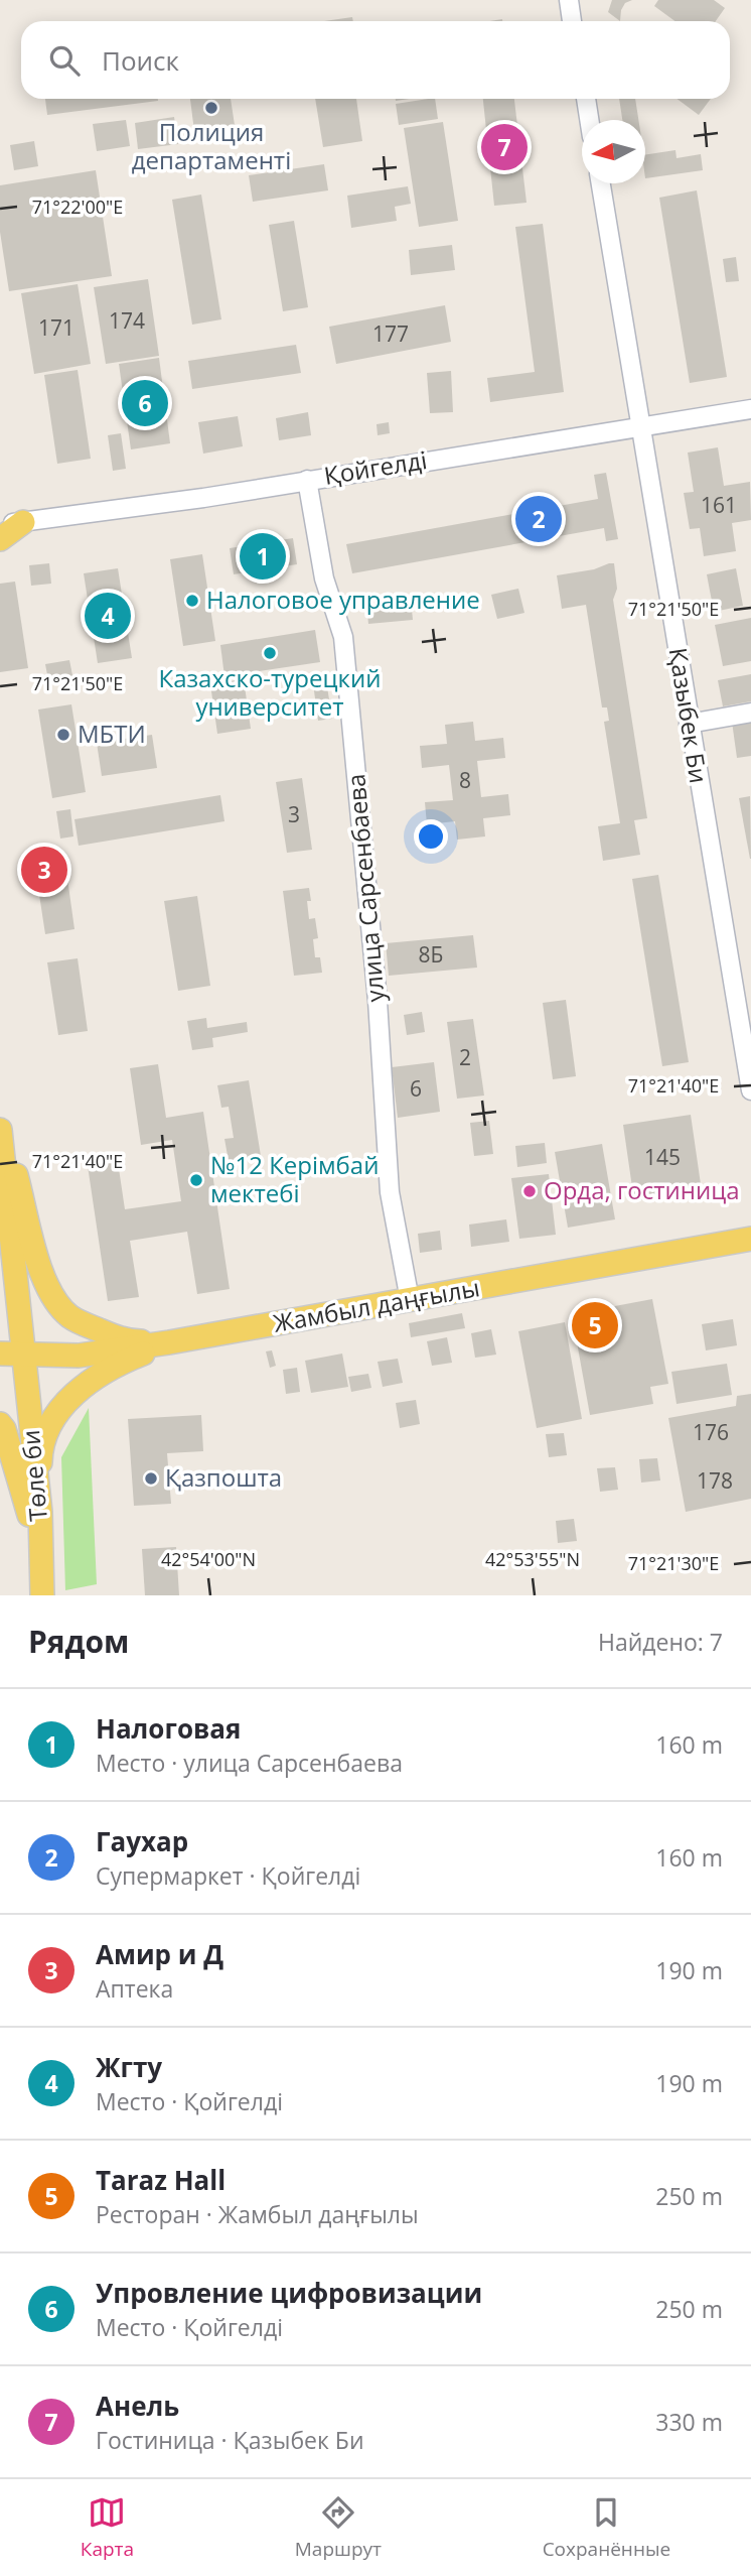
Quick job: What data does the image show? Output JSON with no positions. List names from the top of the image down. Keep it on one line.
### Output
{"streets":{"main road":["Жамбыл даңғылы","Төле би"],"street":["Қойгелді","Қазыбек Би","улица Сарсенбаева"]},"crossings":[["Қойгелді","Қазыбек Би"],["Қойгелді","улица Сарсенбаева"],["улица Сарсенбаева","Жамбыл даңғылы"],["Жамбыл даңғылы","Төле би"]],"places":["Полиция департаменті","Налоговое управление","Казахско-турецкий университет","МБТИ","№12 Керімбай мектебі","Орда, гостиница","Қазпошта"],"house_numbers":["174","171","177","161","8","3","8Б","2","6","145","176","178"],"north":"left","page":{"search":"Поиск","pins":["7","6","2","1","4","3","5"],"heading":["Рядом","Найдено: 7"],"list":[{"mark":"1","name":"Налоговая","note":"Место · улица Сарсенбаева","value":"160 m"},{"mark":"2","name":"Гаухар","note":"Супермаркет · Қойгелді","value":"160 m"},{"mark":"3","name":"Амир и Д","note":"Аптека","value":"190 m"},{"mark":"4","name":"Жгту","note":"Место · Қойгелді","value":"190 m"},{"mark":"5","name":"Taraz Hall","note":"Ресторан · Жамбыл даңғылы","value":"250 m"},{"mark":"6","name":"Упровление цифровизации","note":"Место · Қойгелді","value":"250 m"},{"mark":"7","name":"Анель","note":"Гостиница · Қазыбек Би","value":"330 m"}],"nav":["Карта","Маршрут","Сохранённые"]},"coordinates":["71°22'00\"E","71°21'50\"E","71°21'40\"E","42°54'00\"N","42°53'55\"N","71°21'30\"E"]}
